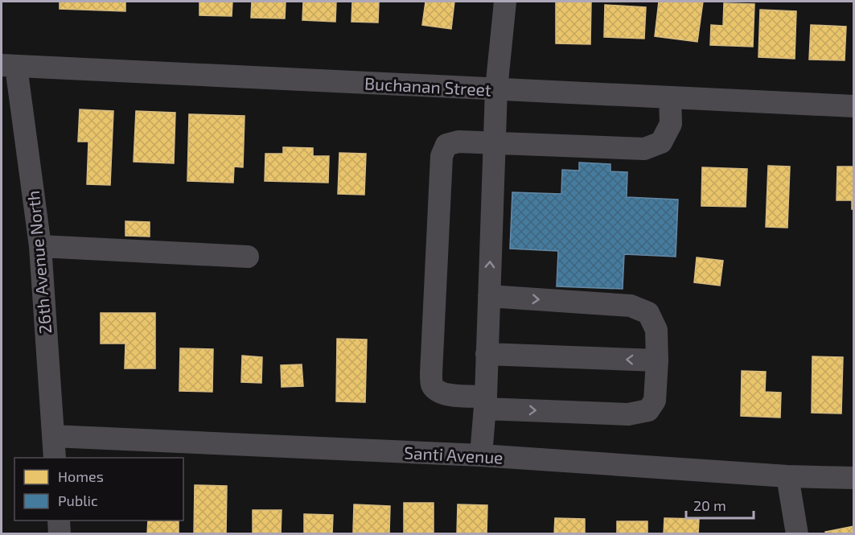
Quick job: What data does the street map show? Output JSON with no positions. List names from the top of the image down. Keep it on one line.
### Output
{"streets":{"street":["Buchanan Street","26th Avenue North","Santi Avenue"]},"crossings":[["Buchanan Street","26th Avenue North"],["26th Avenue North","Santi Avenue"]],"legend":["Homes","Public"],"scale_bar":"20 m"}
